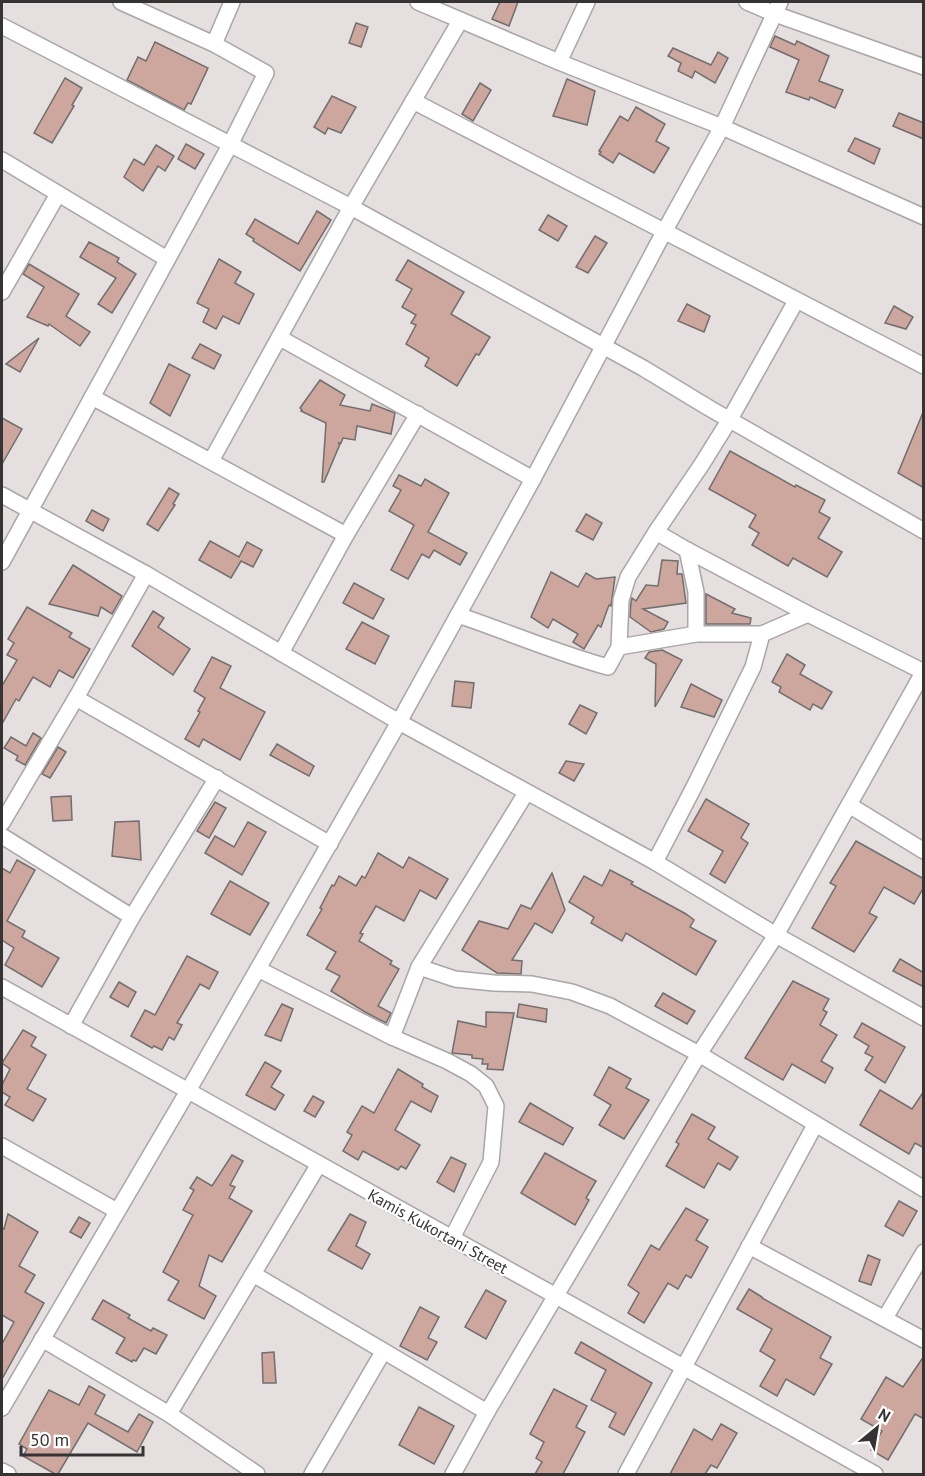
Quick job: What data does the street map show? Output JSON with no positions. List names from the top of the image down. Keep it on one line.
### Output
{"streets":{"street":["Kamis Kukortani Street"]},"scale_bar":"50 m","north":"top right"}
